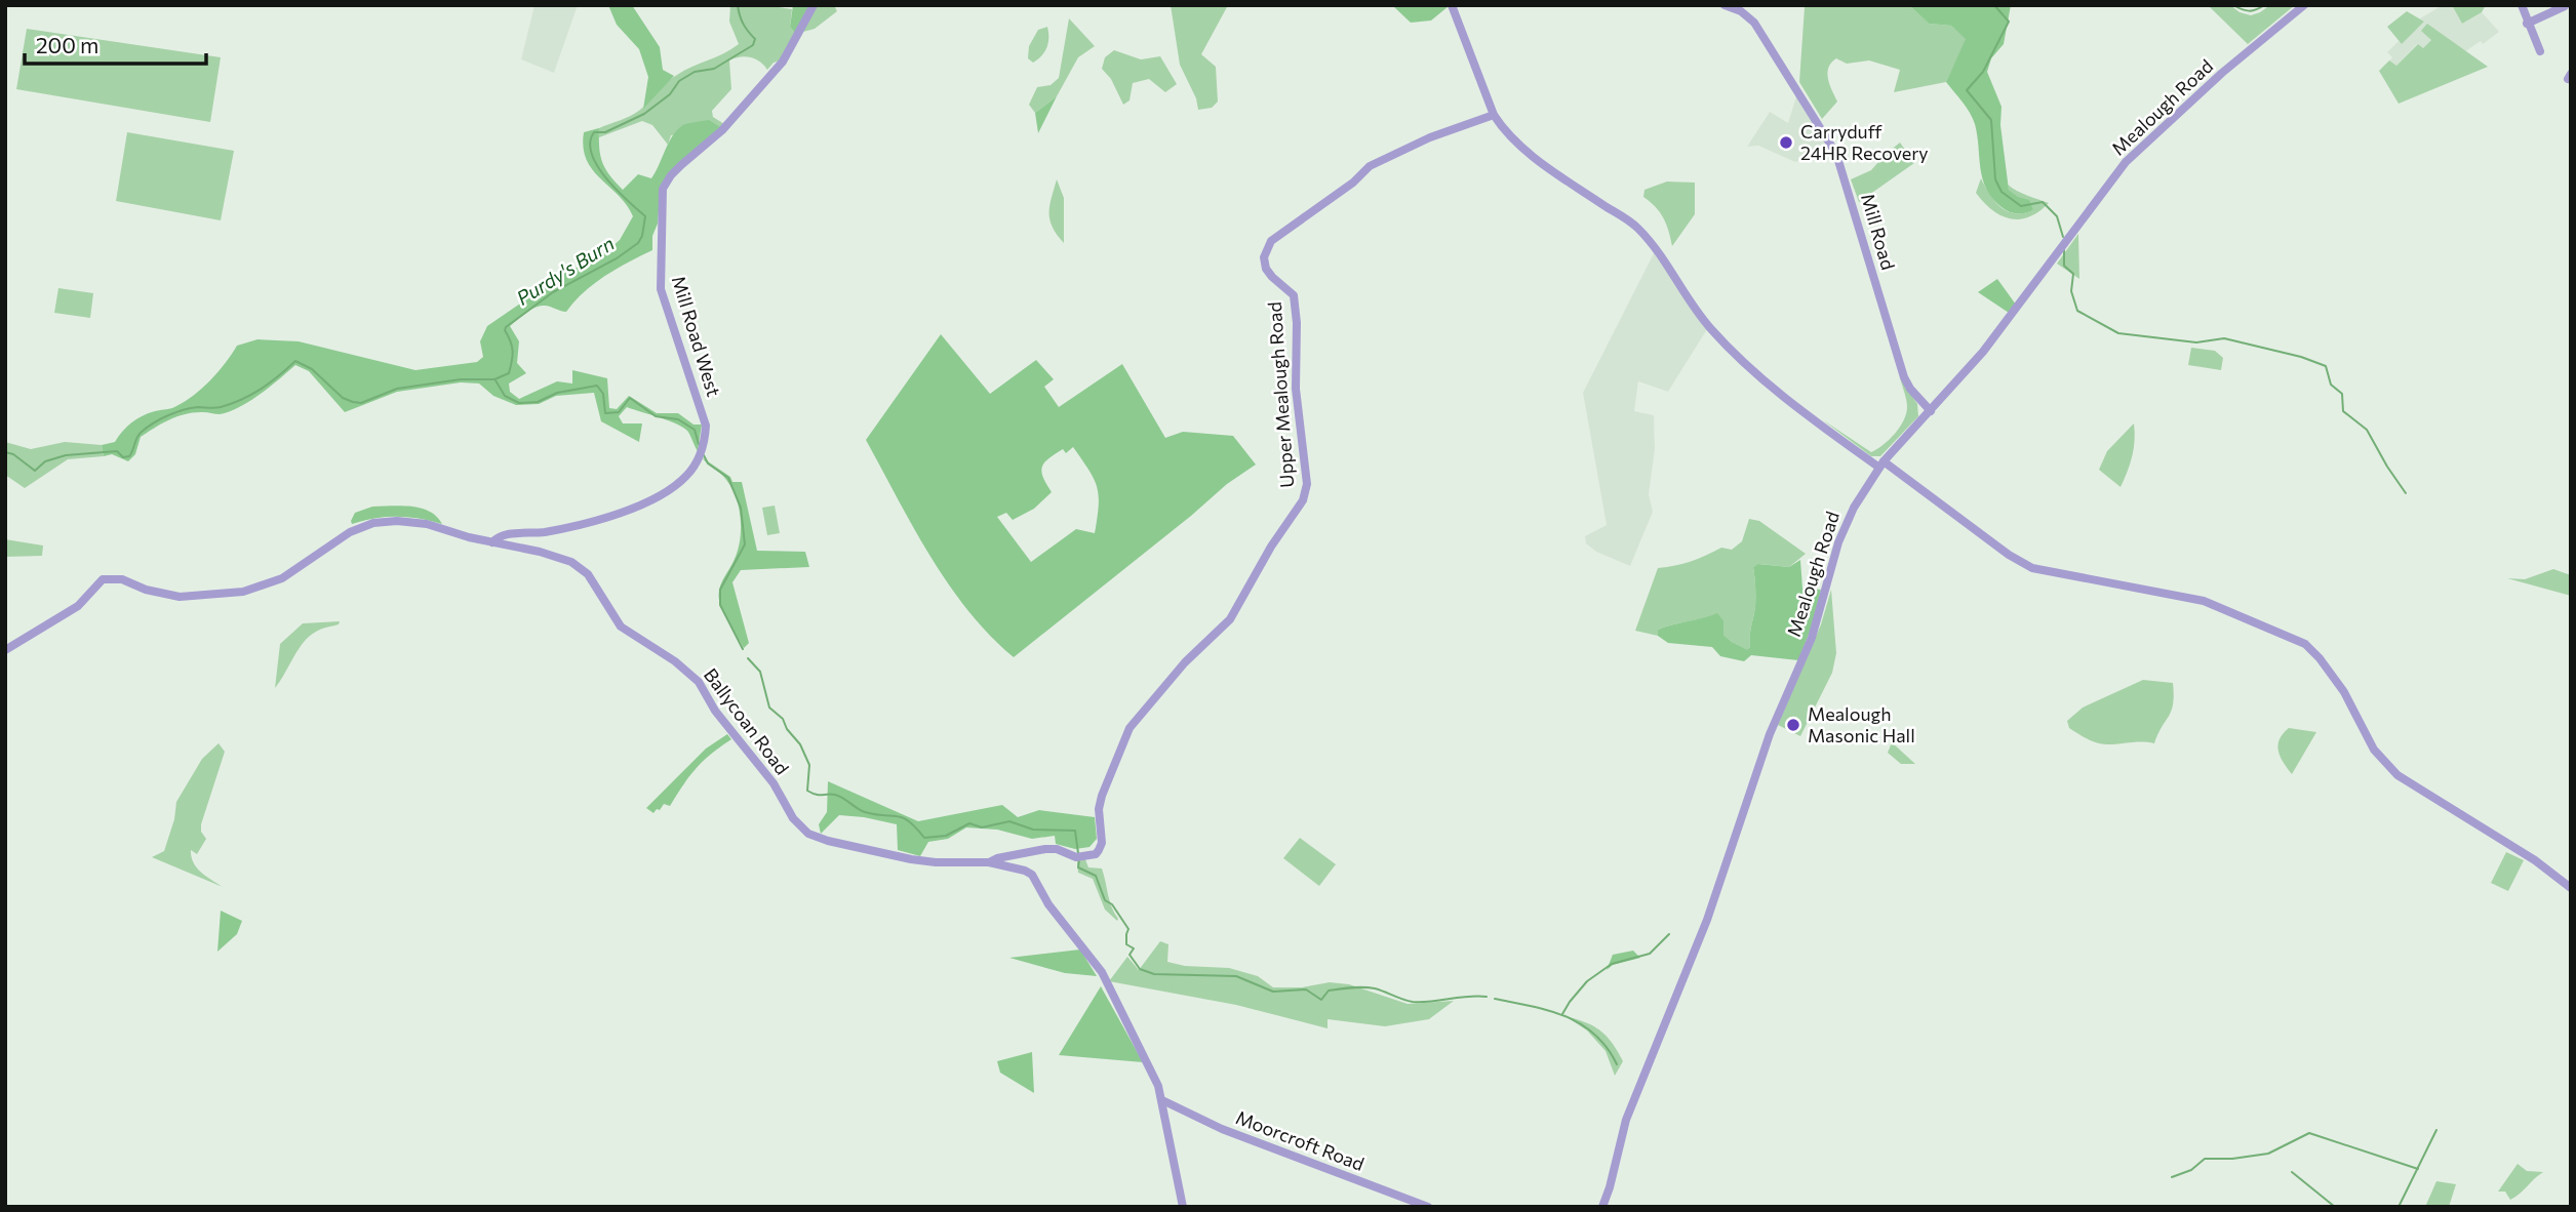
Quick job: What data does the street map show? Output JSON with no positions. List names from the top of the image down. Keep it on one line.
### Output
{"streets":{"street":["Mealough Road","Mill Road","Mill Road West","Upper Mealough Road","Ballycoan Road","Moorcroft Road"]},"crossings":[["Mealough Road","Mill Road"],["Mill Road West","Ballycoan Road"],["Upper Mealough Road","Ballycoan Road"],["Ballycoan Road","Moorcroft Road"]],"water":["Purdy's Burn"],"places":["Carryduff 24HR Recovery","Mealough Masonic Hall"],"scale_bar":"200 m"}
